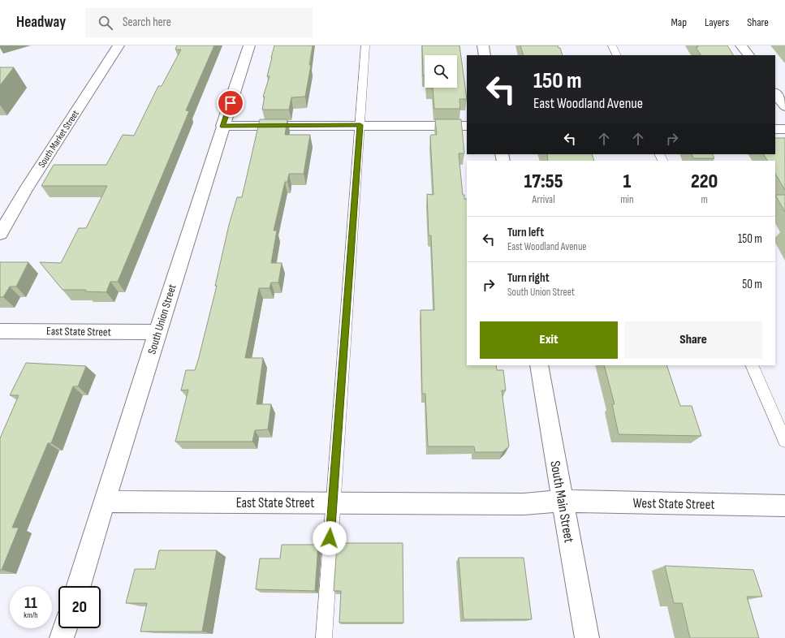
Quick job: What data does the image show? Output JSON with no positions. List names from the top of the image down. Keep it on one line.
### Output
{"streets":{"street":["South Market Street","South Union Street","East State Street","South Main Street","West State Street"]},"crossings":[["South Union Street","East State Street"],["East State Street","South Main Street"],["East State Street","West State Street"],["South Main Street","West State Street"]],"page":{"header":"Headway","search":"Search here","nav":["Map","Layers","Share"],"turn":["150 m","East Woodland Avenue"],"eta":["17:55","Arrival","1","min","220","m"],"list":[{"name":"Turn left","note":"East Woodland Avenue","value":"150 m"},{"name":"Turn right","note":"South Union Street","value":"50 m"}],"buttons":["Exit","Share"],"speed":"11 km/h","limit":"20"}}
